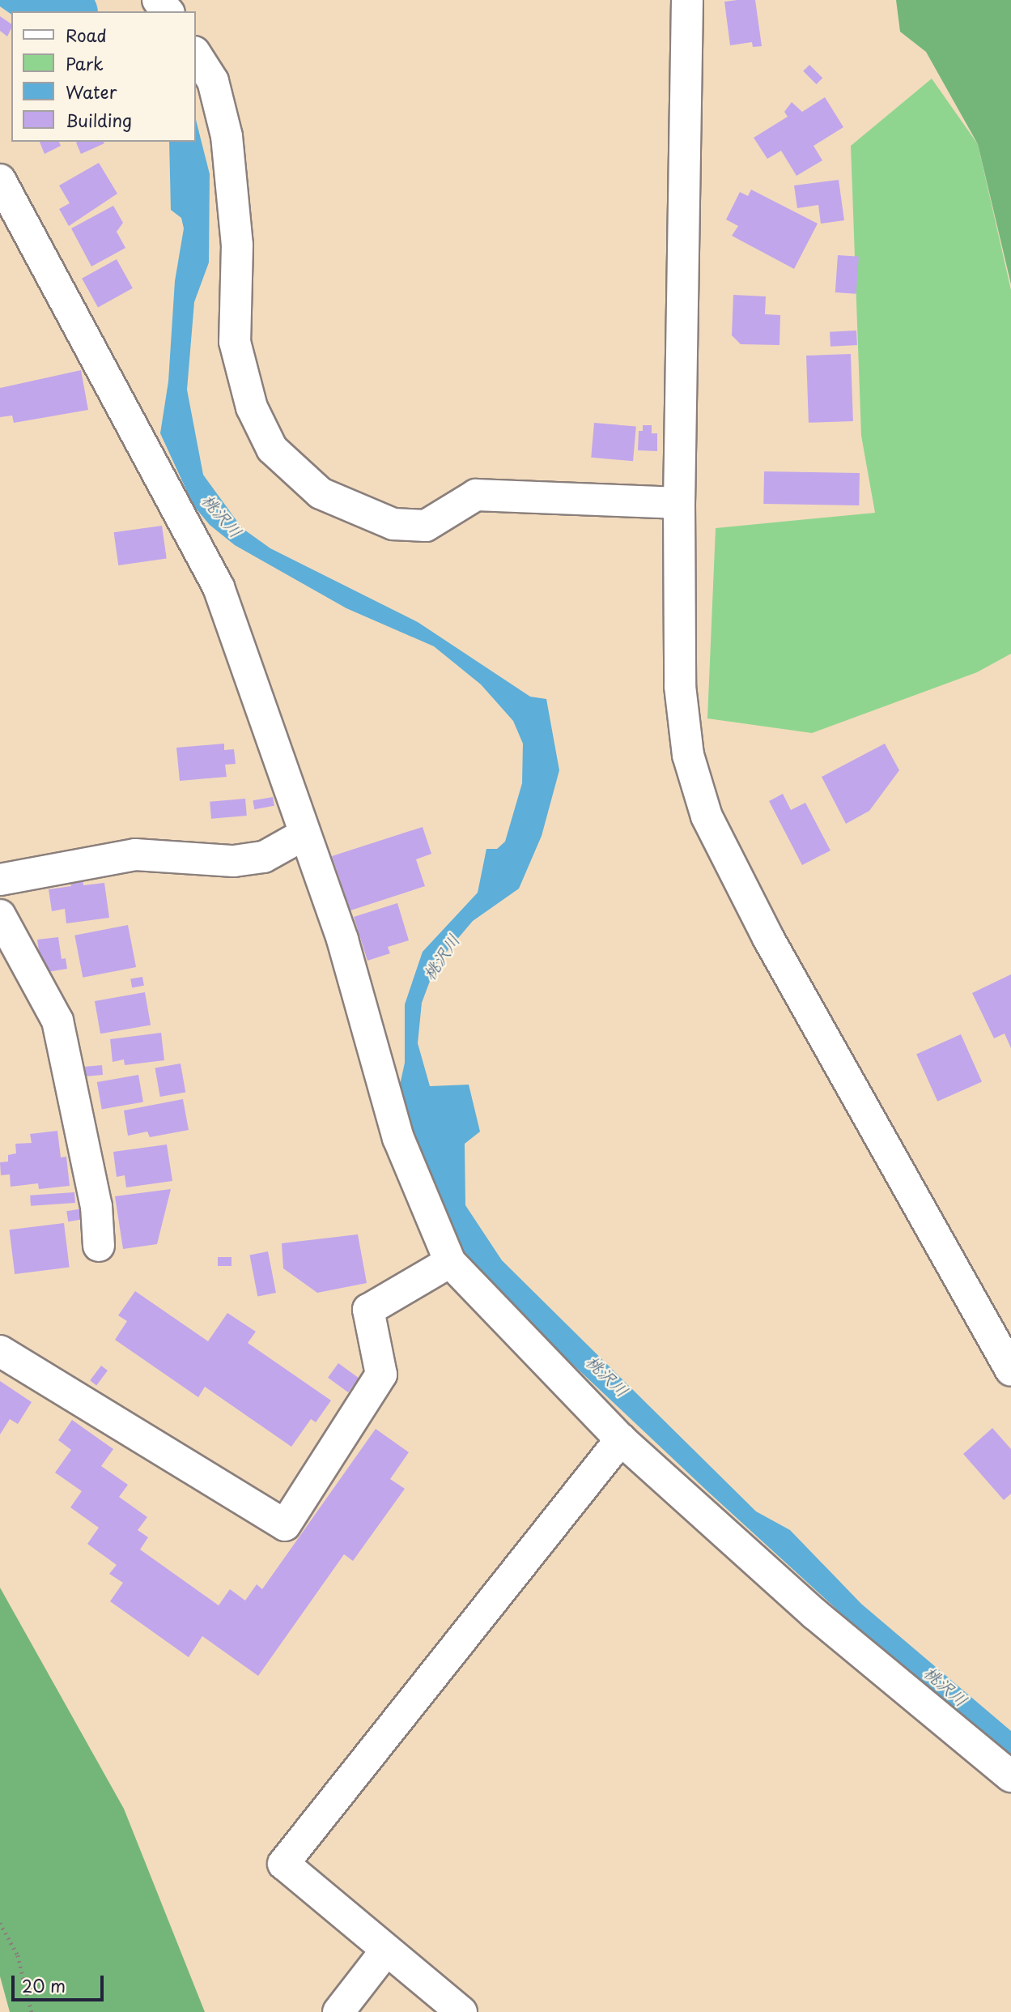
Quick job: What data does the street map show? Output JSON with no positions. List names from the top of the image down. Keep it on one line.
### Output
{"water":["桃沢川"],"legend":["Road","Park","Water","Building"],"scale_bar":"20 m"}
